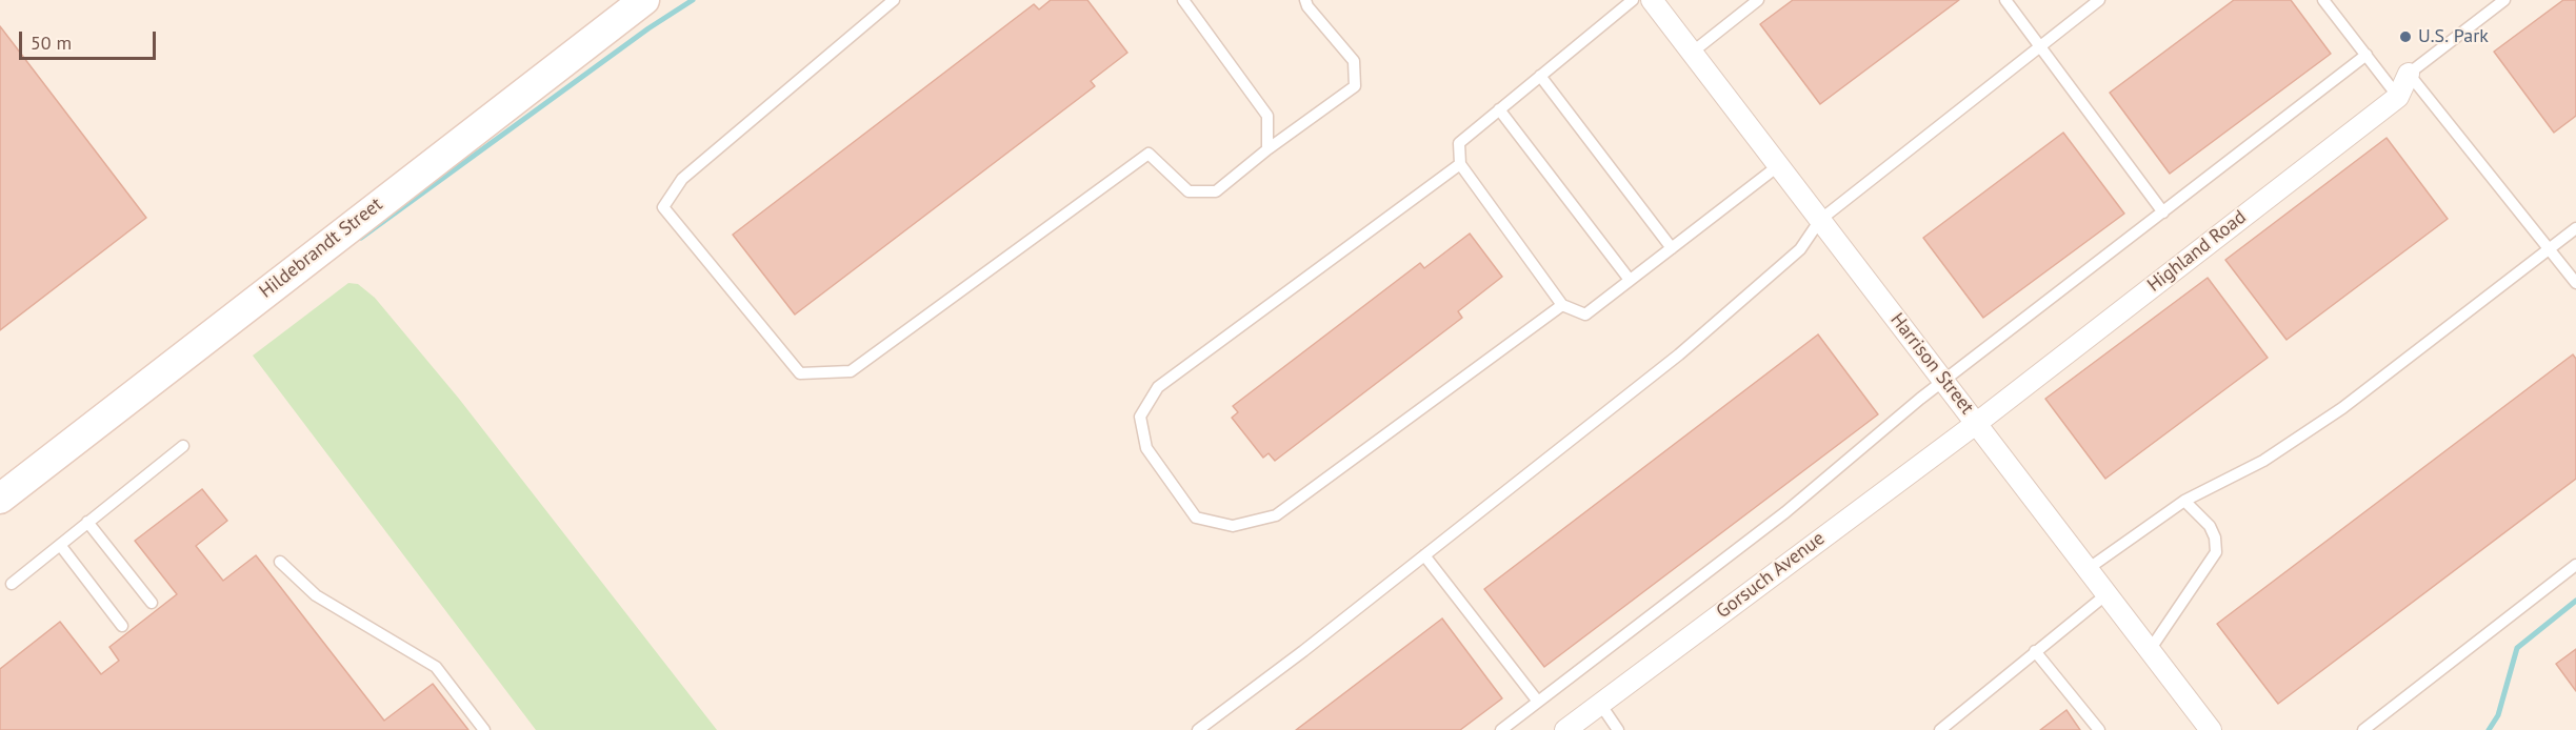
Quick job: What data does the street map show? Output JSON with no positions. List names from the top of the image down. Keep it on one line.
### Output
{"streets":{"street":["Hildebrandt Street","Highland Road","Harrison Street","Gorsuch Avenue"]},"crossings":[["Highland Road","Harrison Street"],["Highland Road","Gorsuch Avenue"],["Harrison Street","Gorsuch Avenue"]],"places":["U.S. Park"],"scale_bar":"50 m"}
